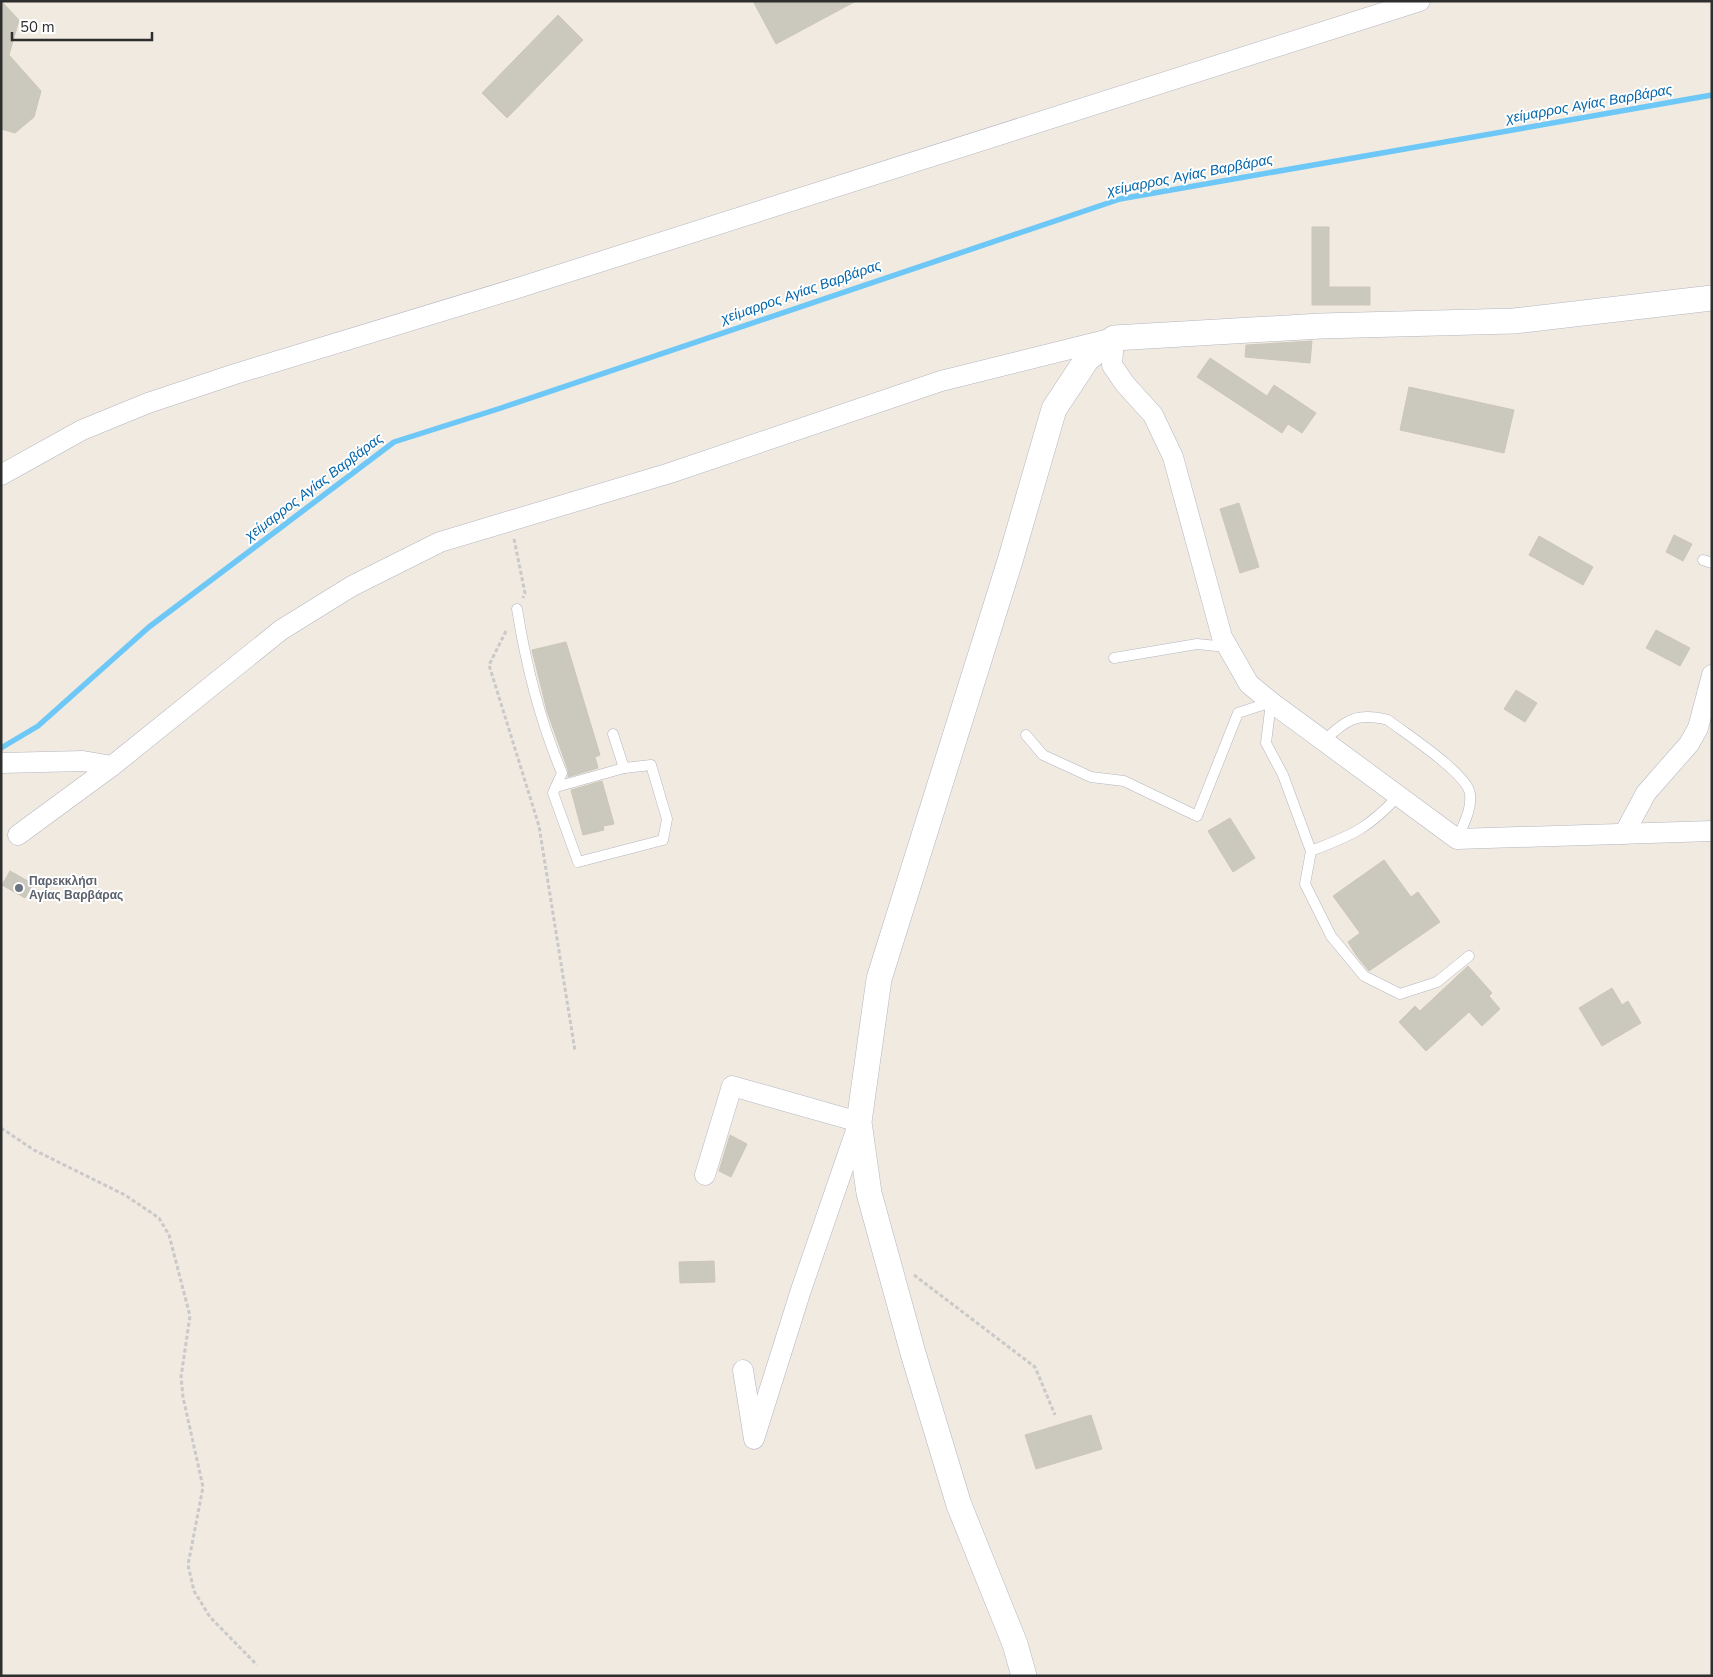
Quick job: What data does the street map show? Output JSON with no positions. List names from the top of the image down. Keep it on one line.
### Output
{"water":["χείμαρρος Αγίας Βαρβάρας"],"places":["Παρεκκλήσι Αγίας Βαρβάρας"],"scale_bar":"50 m"}
